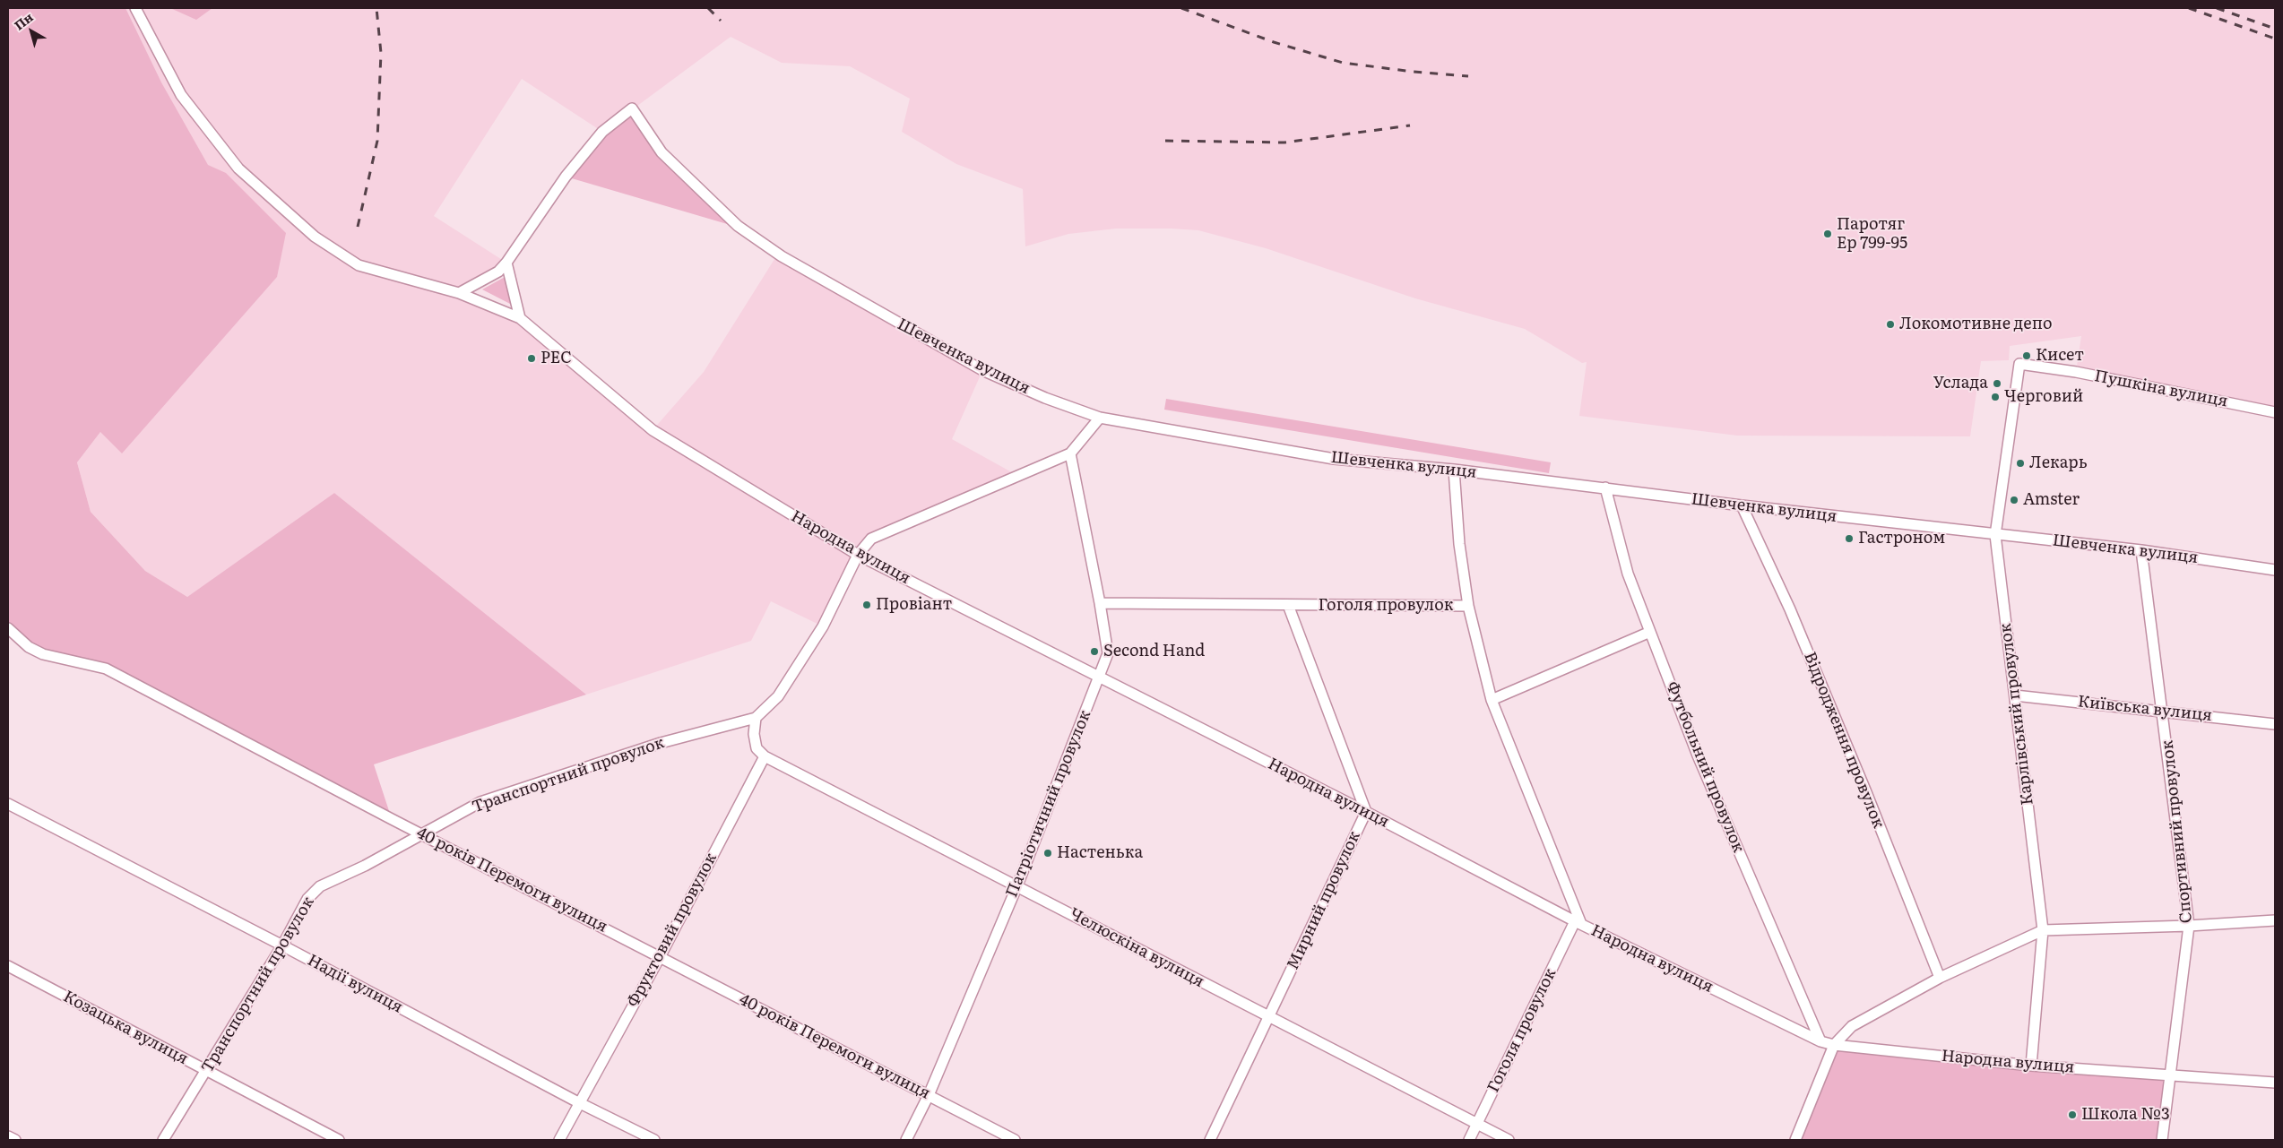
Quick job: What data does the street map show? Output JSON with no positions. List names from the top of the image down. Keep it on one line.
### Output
{"streets":{"street":["Шевченка вулиця","Пушкіна вулиця","Народна вулиця","Гоголя провулок","Київська вулиця","Карлівський провулок","Відродження провулок","Футбольний провулок","Транспортний провулок","Патріотичний провулок","Спортивний провулок","40 років Перемоги вулиця","Мирний провулок","Фруктовий провулок","Челюскіна вулиця","Надії вулиця","Козацька вулиця"]},"crossings":[["Шевченка вулиця","Карлівський провулок"],["Шевченка вулиця","Відродження провулок"],["Шевченка вулиця","Футбольний провулок"],["Шевченка вулиця","Спортивний провулок"],["Пушкіна вулиця","Карлівський провулок"],["Народна вулиця","Гоголя провулок"],["Народна вулиця","Карлівський провулок"],["Народна вулиця","Футбольний провулок"],["Народна вулиця","Патріотичний провулок"],["Народна вулиця","Спортивний провулок"],["Народна вулиця","Мирний провулок"],["Гоголя провулок","Патріотичний провулок"],["Гоголя провулок","Мирний провулок"],["Гоголя провулок","Челюскіна вулиця"],["Київська вулиця","Карлівський провулок"],["Київська вулиця","Спортивний провулок"],["Транспортний провулок","40 років Перемоги вулиця"],["Транспортний провулок","Надії вулиця"],["Транспортний провулок","Козацька вулиця"],["Патріотичний провулок","40 років Перемоги вулиця"],["Патріотичний провулок","Челюскіна вулиця"],["40 років Перемоги вулиця","Фруктовий провулок"],["Мирний провулок","Челюскіна вулиця"],["Фруктовий провулок","Челюскіна вулиця"],["Фруктовий провулок","Надії вулиця"]],"places":["Паротяг Ер 799-95","Локомотивне депо","Кисет","РЕС","Услада","Черговий","Лекарь","Amster","Гастроном","Провіант","Second Hand","Настенька","Школа №3"],"north":"top left"}
